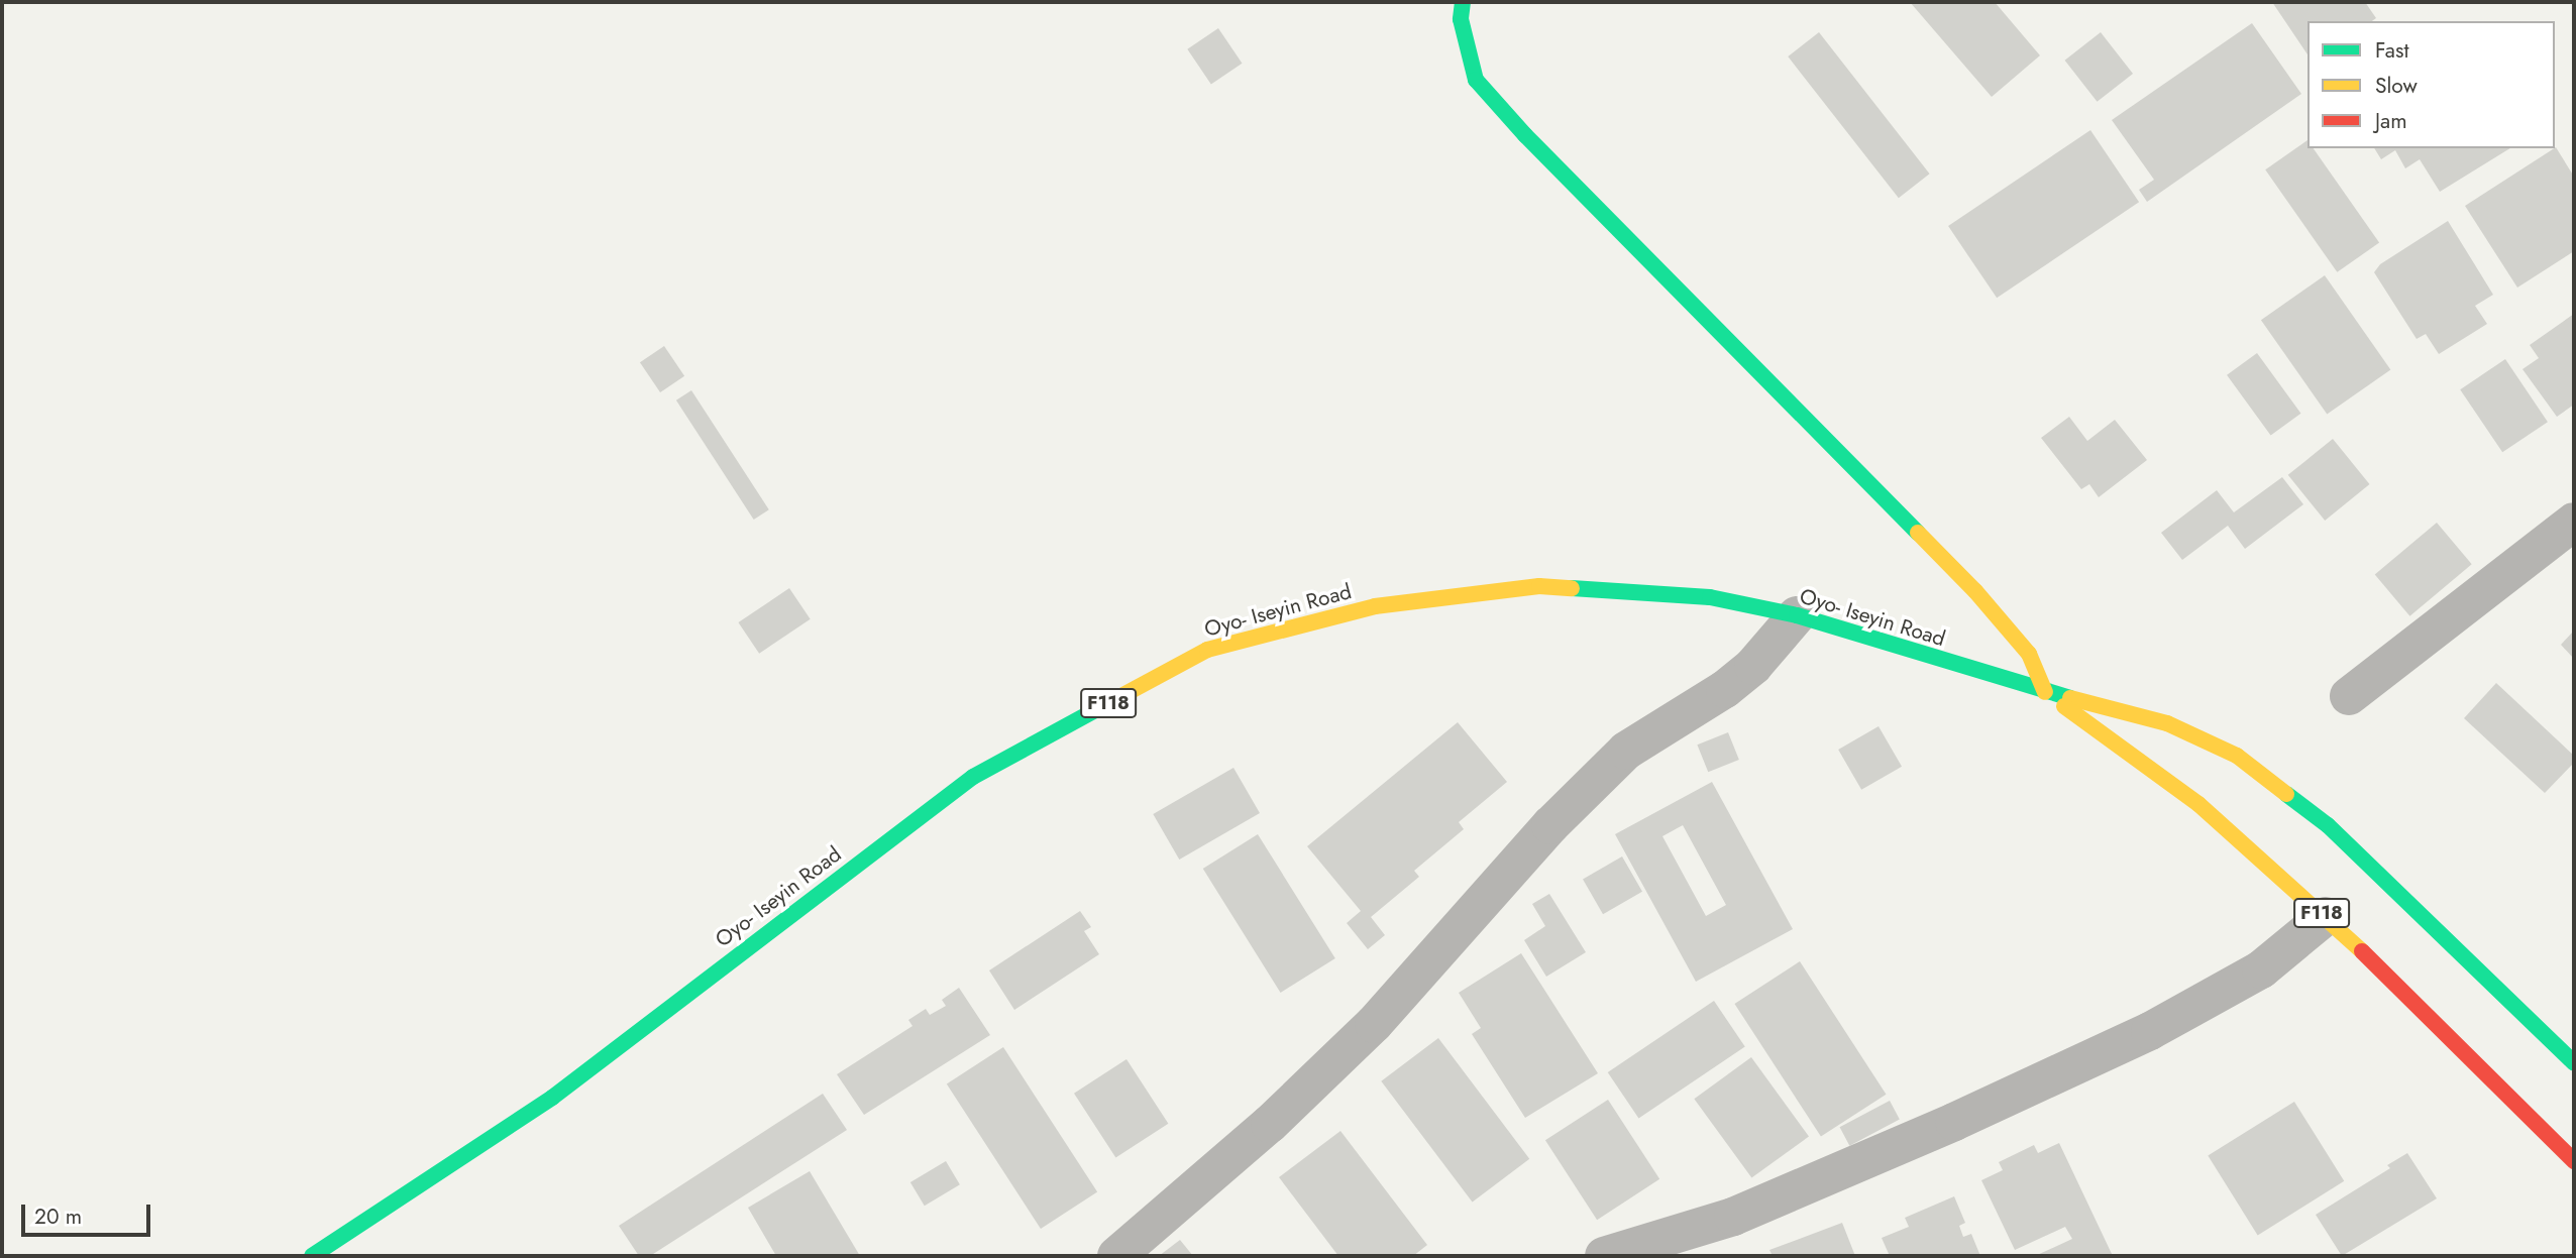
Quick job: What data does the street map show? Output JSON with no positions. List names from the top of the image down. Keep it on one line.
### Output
{"streets":{"main road":["Oyo- Iseyin Road","F118"]},"crossings":[["Oyo- Iseyin Road","F118"]],"legend":["Fast","Slow","Jam"],"scale_bar":"20 m"}
